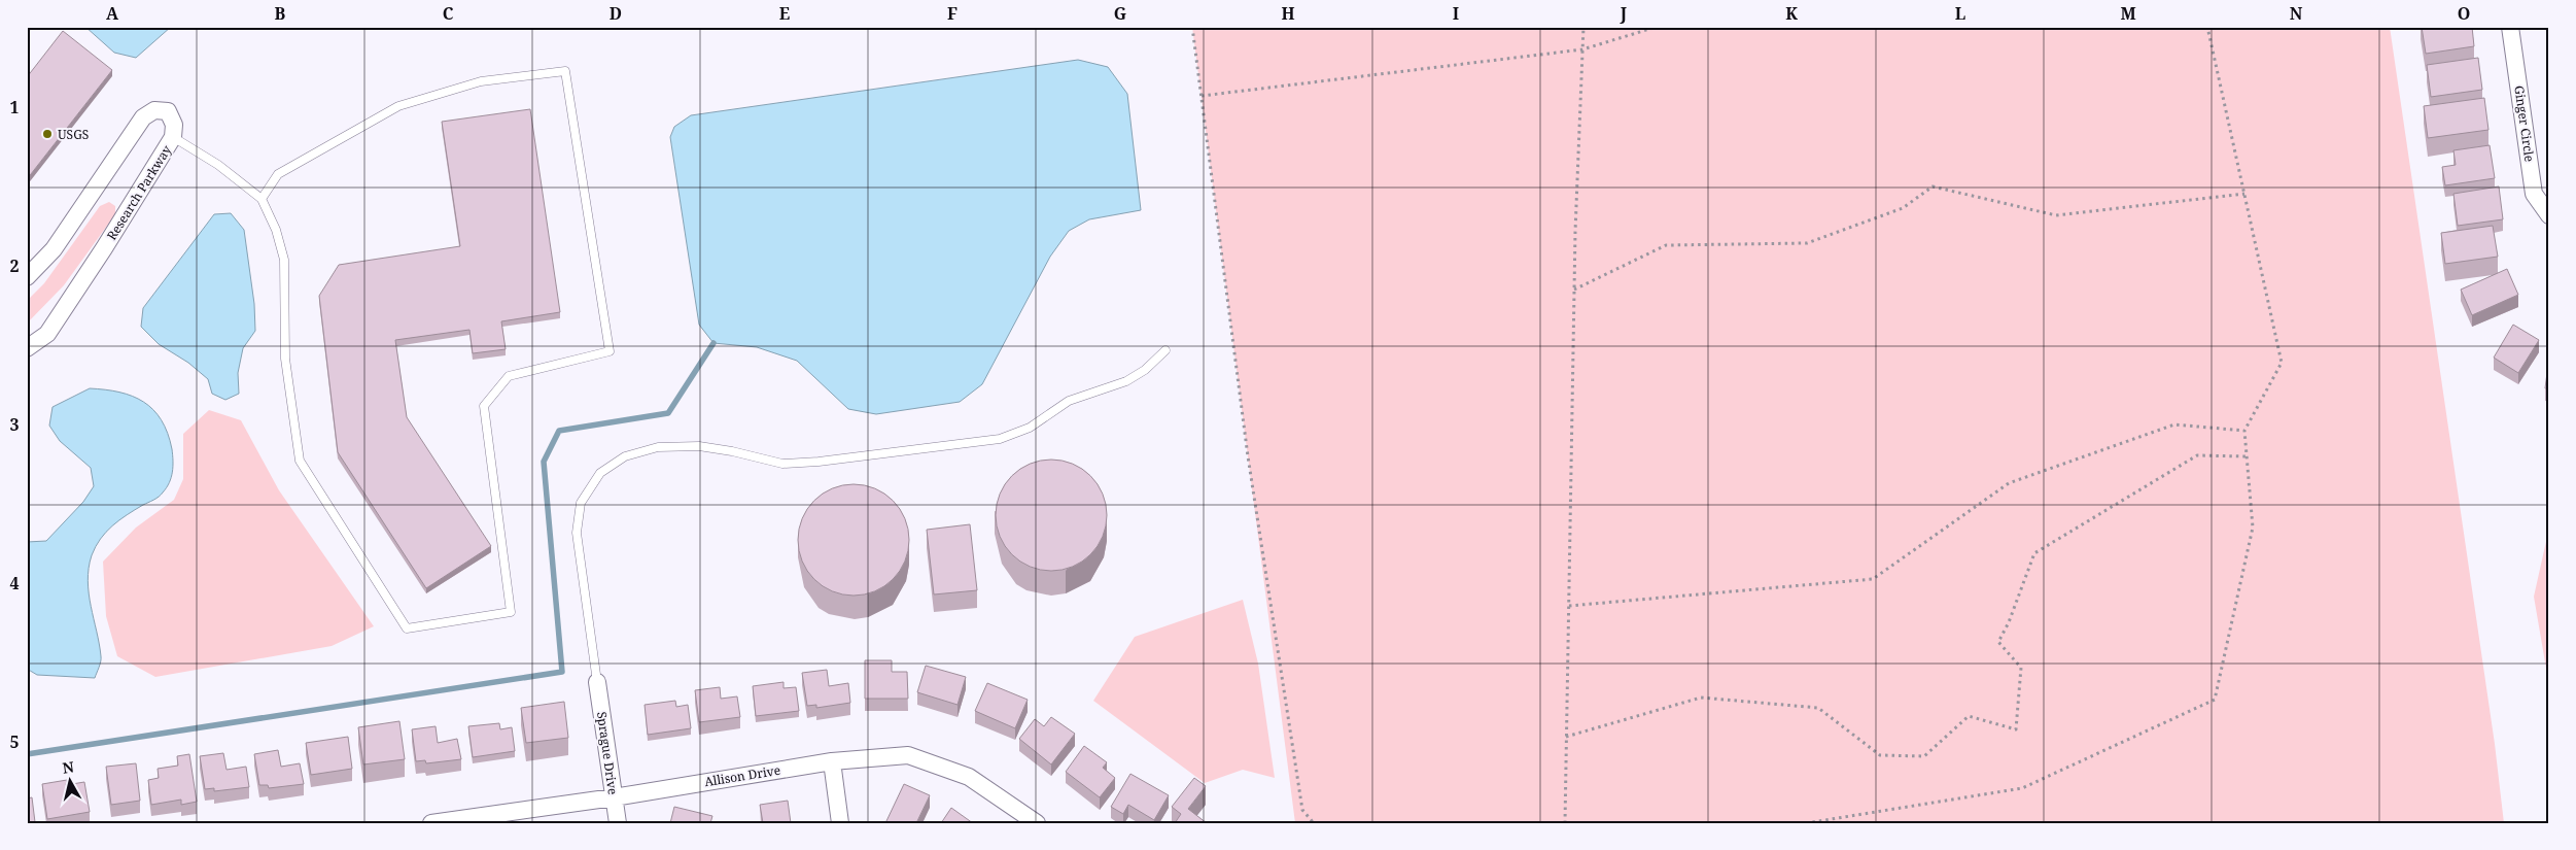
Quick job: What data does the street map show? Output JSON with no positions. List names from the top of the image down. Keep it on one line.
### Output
{"streets":{"street":["Ginger Circle","Research Parkway","Sprague Drive","Allison Drive"]},"crossings":[["Sprague Drive","Allison Drive"]],"places":["USGS"],"north":"top","grid":{"columns":["A","B","C","D","E","F","G","H","I","J","K","L","M","N","O"],"rows":["1","2","3","4","5"]}}
